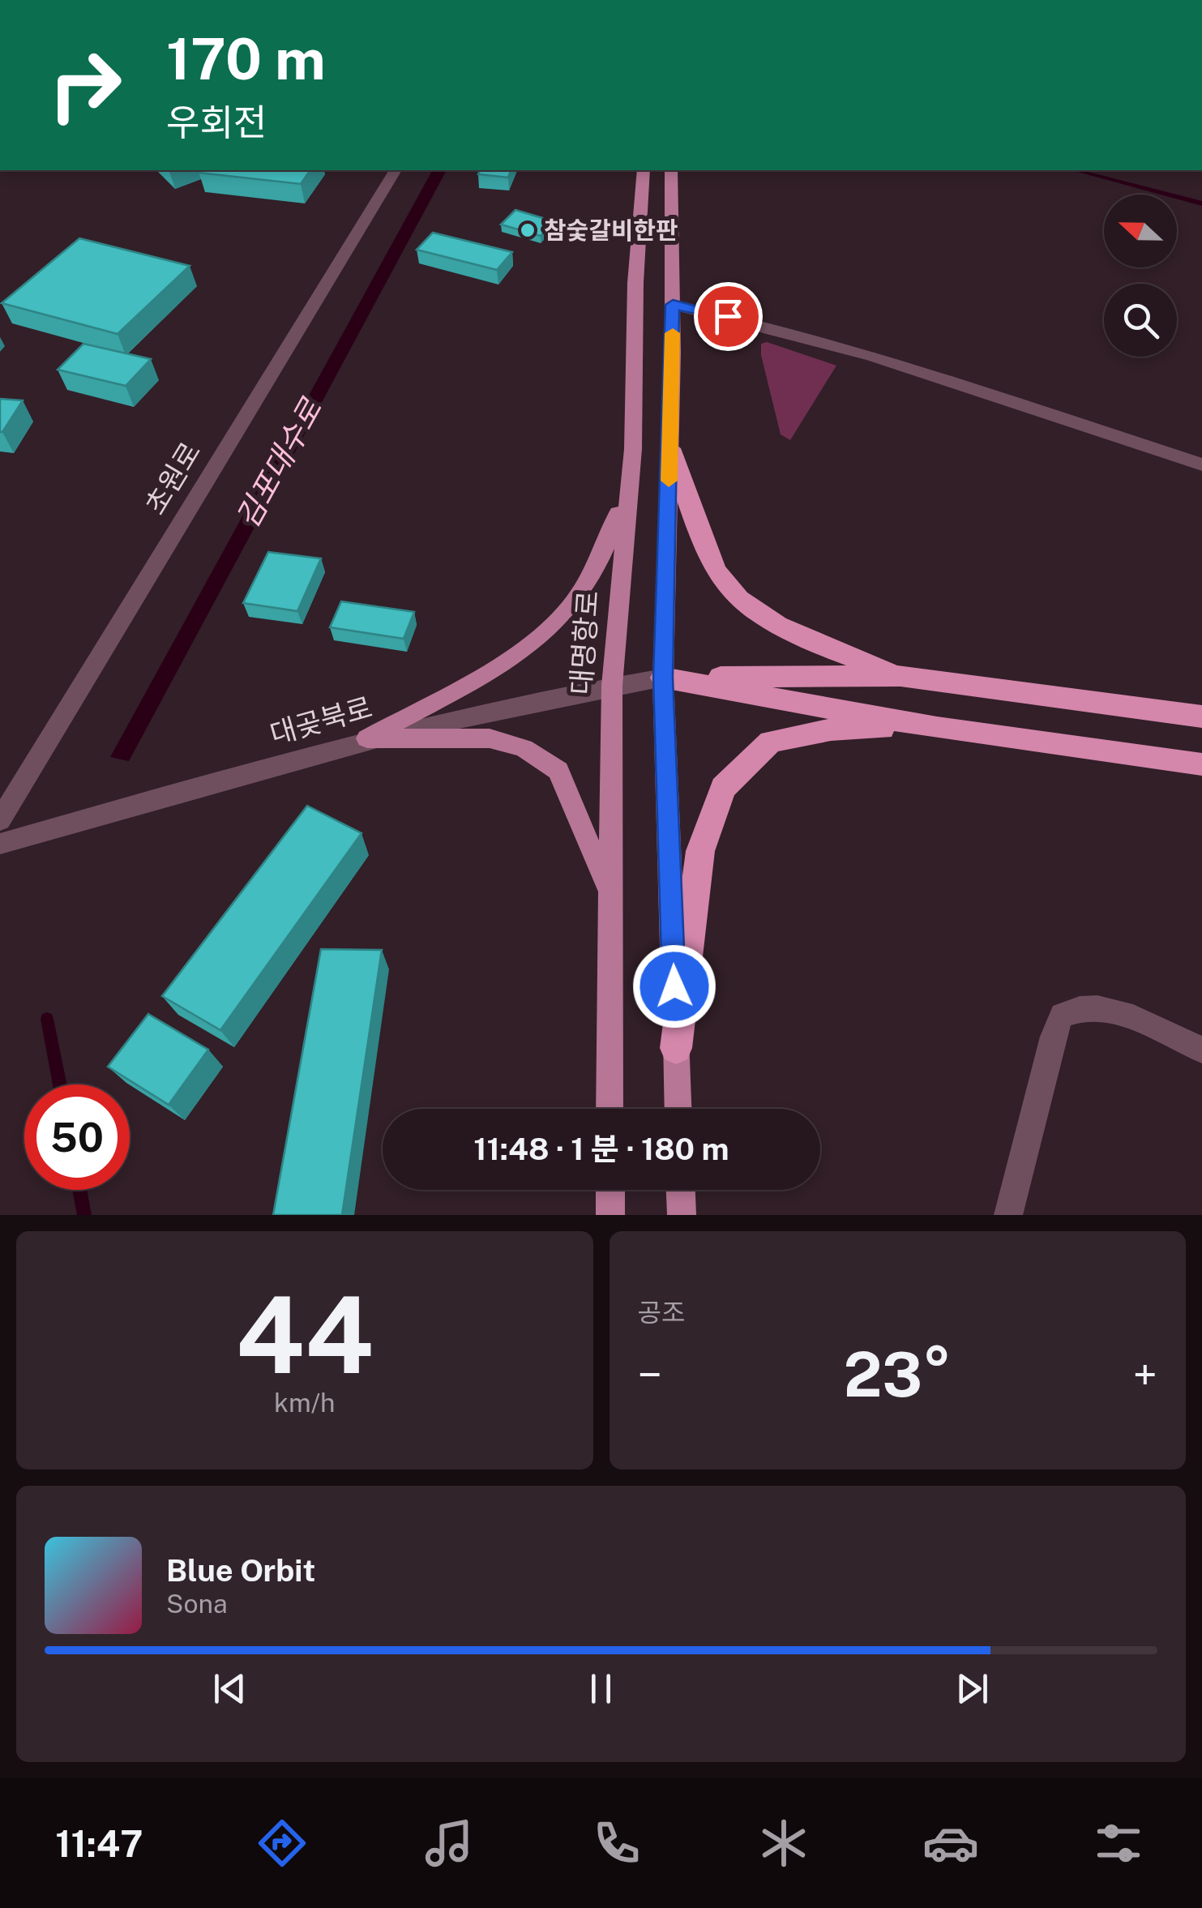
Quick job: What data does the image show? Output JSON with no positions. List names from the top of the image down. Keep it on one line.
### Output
{"streets":{"main road":["대명항로"],"street":["초원로","대곶북로"]},"crossings":[["대명항로","대곶북로"]],"water":["김포대수로"],"places":["참숯갈비한판"],"north":"left","page":{"turn":["170 m","우회전"],"limit":"50","trip":"11:48 · 1 분 · 180 m","tile":[["44","km/h"],"공조"],"heat":["−","23°","+"],"song":["Blue Orbit","Sona"],"tabs":"11:47"}}
